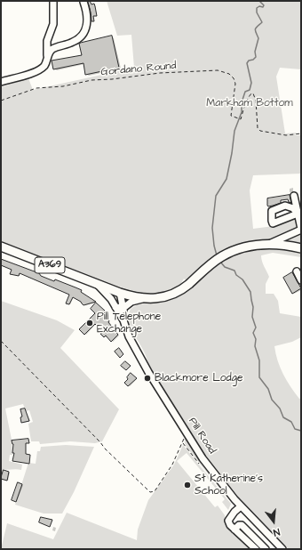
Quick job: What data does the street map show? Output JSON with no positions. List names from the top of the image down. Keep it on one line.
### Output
{"streets":{"main road":["A369","Pill Road"],"path":["Gordano Round"]},"crossings":[["A369","Pill Road"]],"parks":["Markham Bottom"],"places":["Pill Telephone Exchange","Blackmore Lodge","St Katherine's School"],"north":"bottom"}
